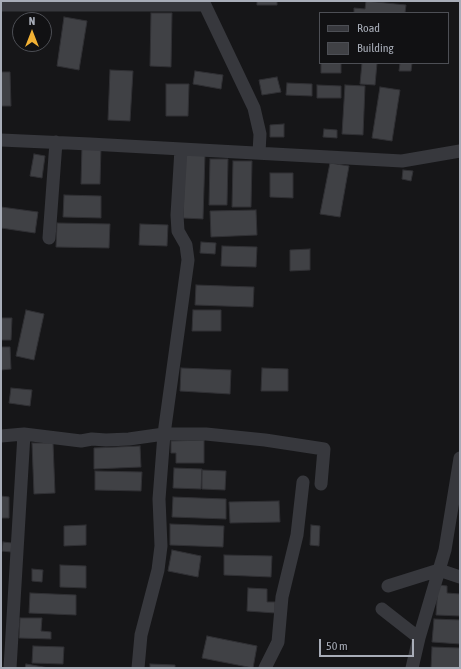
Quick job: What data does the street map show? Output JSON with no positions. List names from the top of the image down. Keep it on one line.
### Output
{"legend":["Road","Building"],"scale_bar":"50 m","north":"top"}
